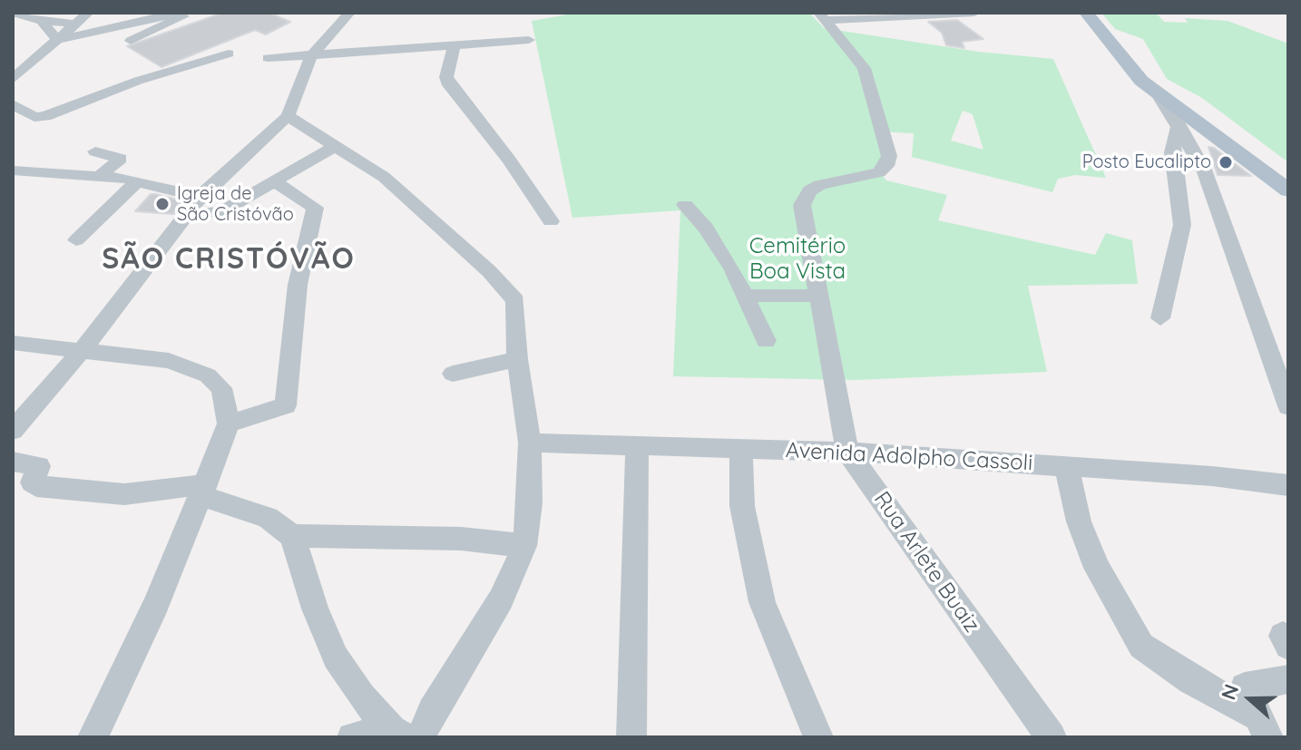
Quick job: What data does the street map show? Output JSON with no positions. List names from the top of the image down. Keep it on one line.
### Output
{"streets":{"street":["Avenida Adolpho Cassoli","Rua Arlete Buaiz"]},"crossings":[["Avenida Adolpho Cassoli","Rua Arlete Buaiz"]],"districts":["SÃO CRISTÓVÃO"],"parks":["Cemitério Boa Vista"],"places":["Posto Eucalipto","Igreja de São Cristóvão"],"north":"left"}
